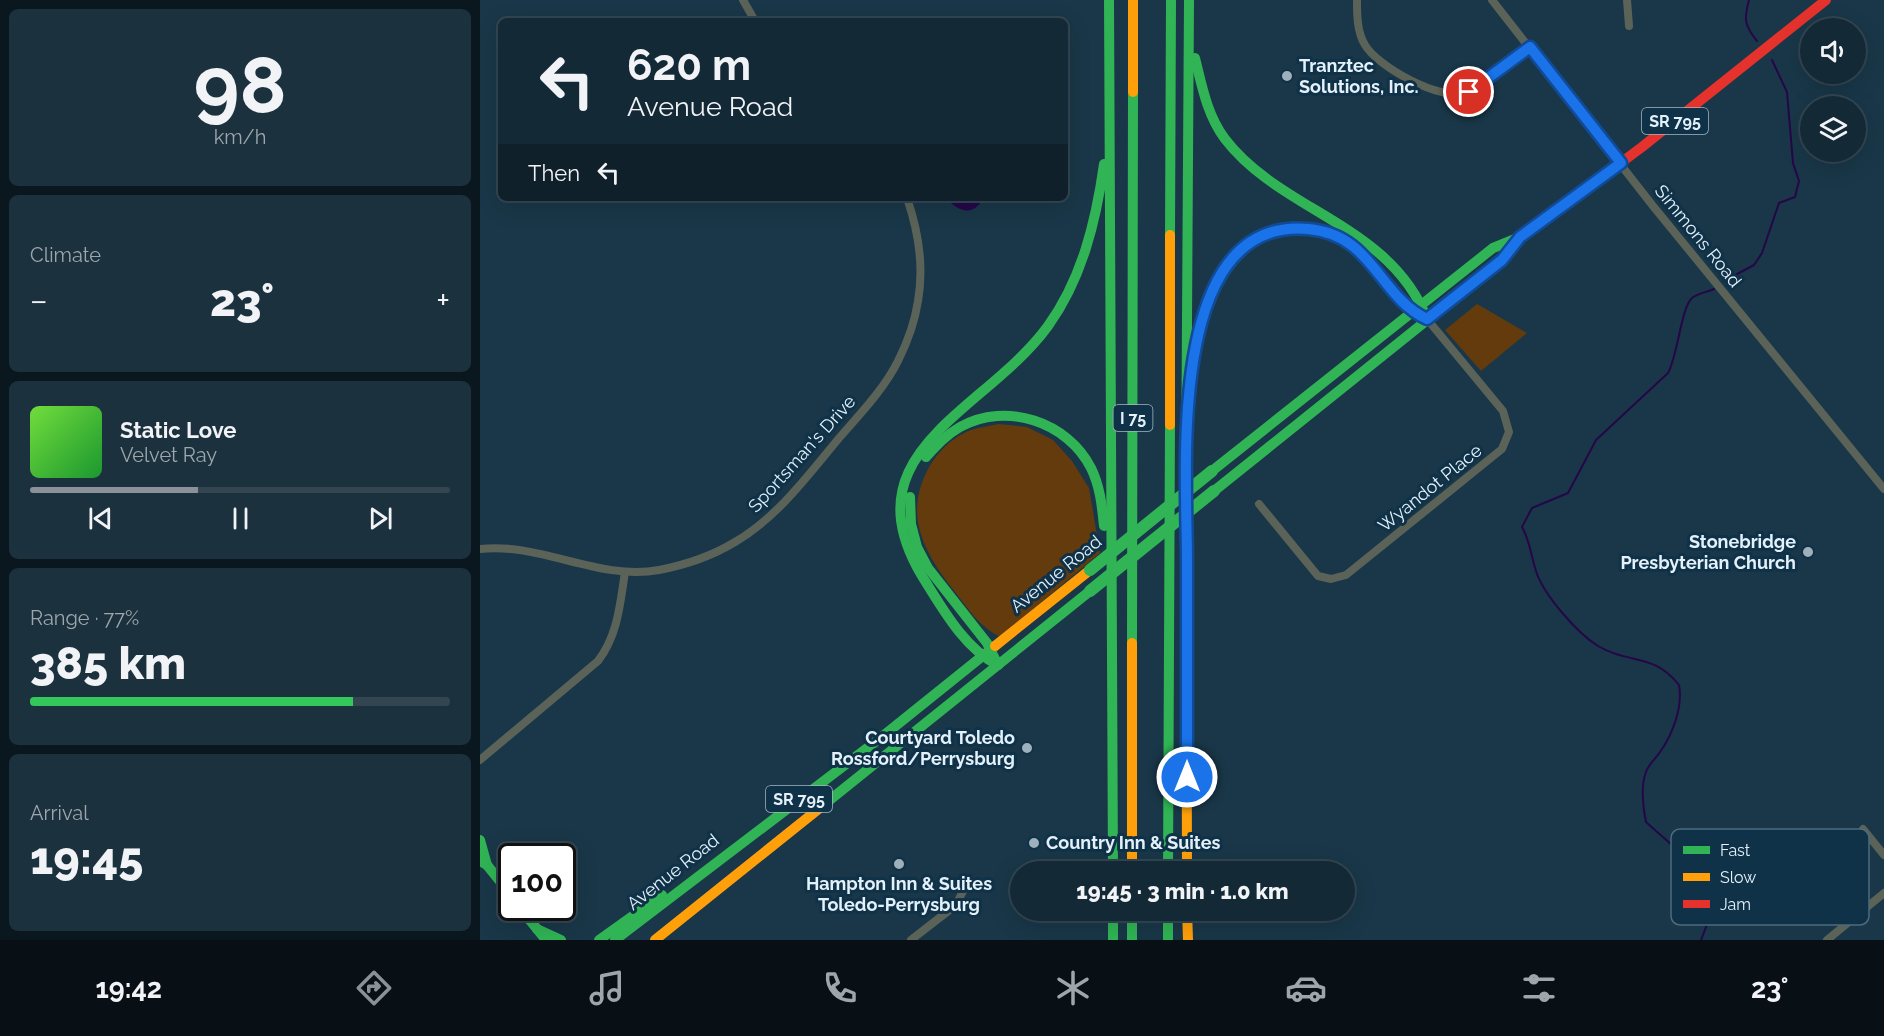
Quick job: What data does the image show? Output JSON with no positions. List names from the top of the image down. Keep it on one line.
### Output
{"streets":{"main road":["SR 795","I 75","Avenue Road"],"street":["Simmons Road","Sportsman's Drive","Wyandot Place"]},"crossings":[["Simmons Road","Avenue Road"],["Wyandot Place","Avenue Road"]],"places":["Tranztec Solutions, Inc.","Stonebridge Presbyterian Church","Courtyard Toledo Rossford/Perrysburg","Country Inn & Suites","Hampton Inn & Suites Toledo-Perrysburg"],"legend":["Fast","Slow","Jam"],"page":{"tile":[["98","km/h"],"Climate",["Range · 77%","385 km"],["Arrival","19:45"]],"turn":["620 m","Avenue Road"],"then":"Then","heat":["−","23°","+"],"song":["Static Love","Velvet Ray"],"limit":"100","trip":"19:45 · 3 min · 1.0 km","tabs":["19:42","23°"]}}
